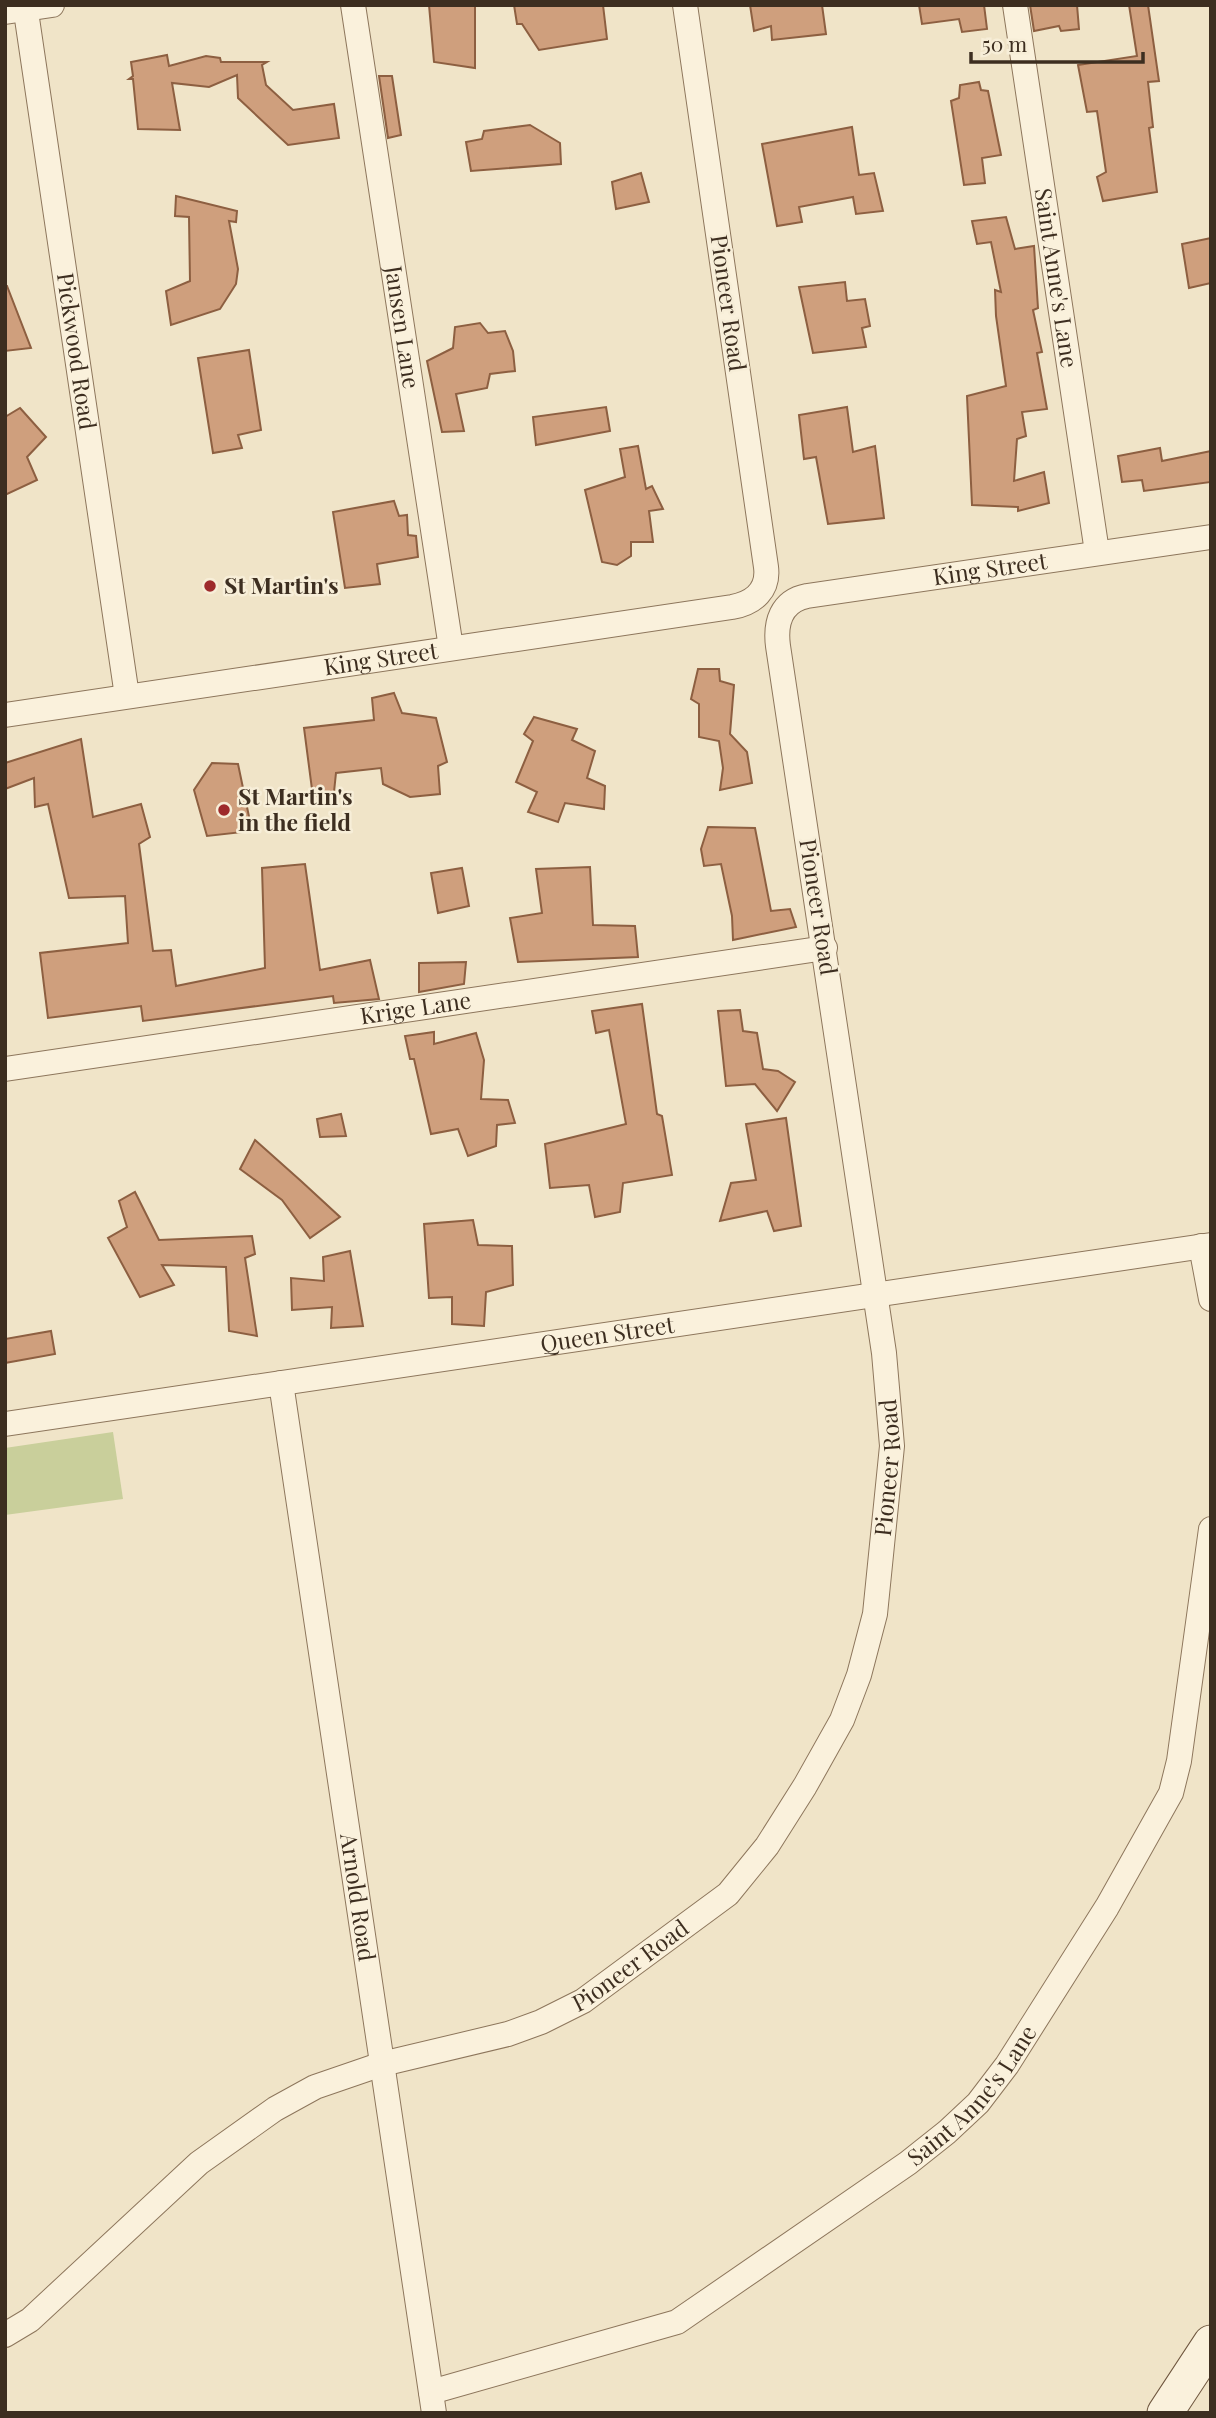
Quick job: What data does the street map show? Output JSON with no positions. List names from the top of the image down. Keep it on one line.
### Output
{"streets":{"street":["Saint Anne's Lane","Pioneer Road","Jansen Lane","Pickwood Road","King Street","Krige Lane","Queen Street","Arnold Road"]},"crossings":[["Saint Anne's Lane","King Street"],["Saint Anne's Lane","Arnold Road"],["Pioneer Road","King Street"],["Pioneer Road","Krige Lane"],["Pioneer Road","Queen Street"],["Pioneer Road","Arnold Road"],["Jansen Lane","King Street"],["Pickwood Road","King Street"],["Queen Street","Arnold Road"]],"places":["St Martin's","St Martin's in the field"],"scale_bar":"50 m"}
